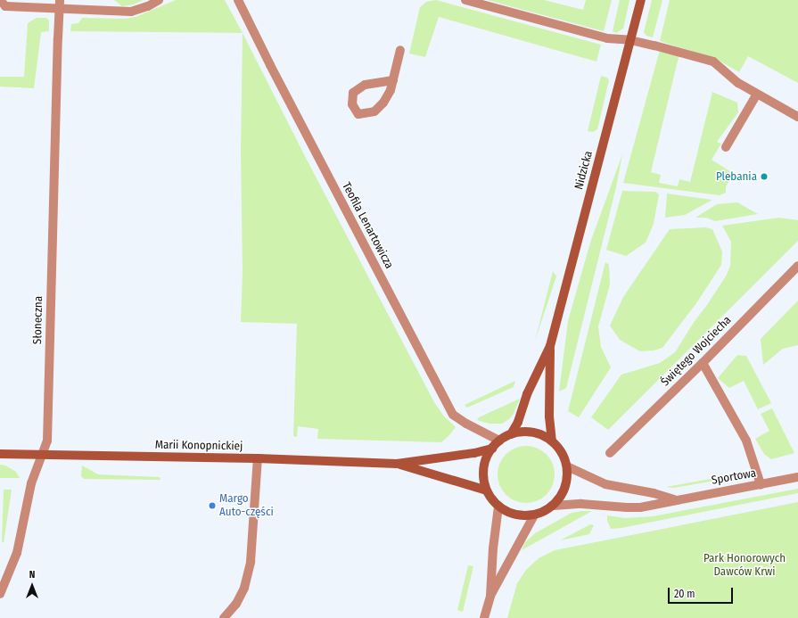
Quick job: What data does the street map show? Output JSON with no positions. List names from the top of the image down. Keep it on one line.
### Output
{"streets":{"street":["Nidzicka","Teofila Lenartowicza","Słoneczna","Świętego Wojciecha","Marii Konopnickiej","Sportowa"]},"crossings":[["Teofila Lenartowicza","Sportowa"],["Słoneczna","Marii Konopnickiej"]],"parks":["Park Honorowych Dawców Krwi"],"places":["Plebania","Margo Auto-części"],"scale_bar":"20 m","north":"top"}
